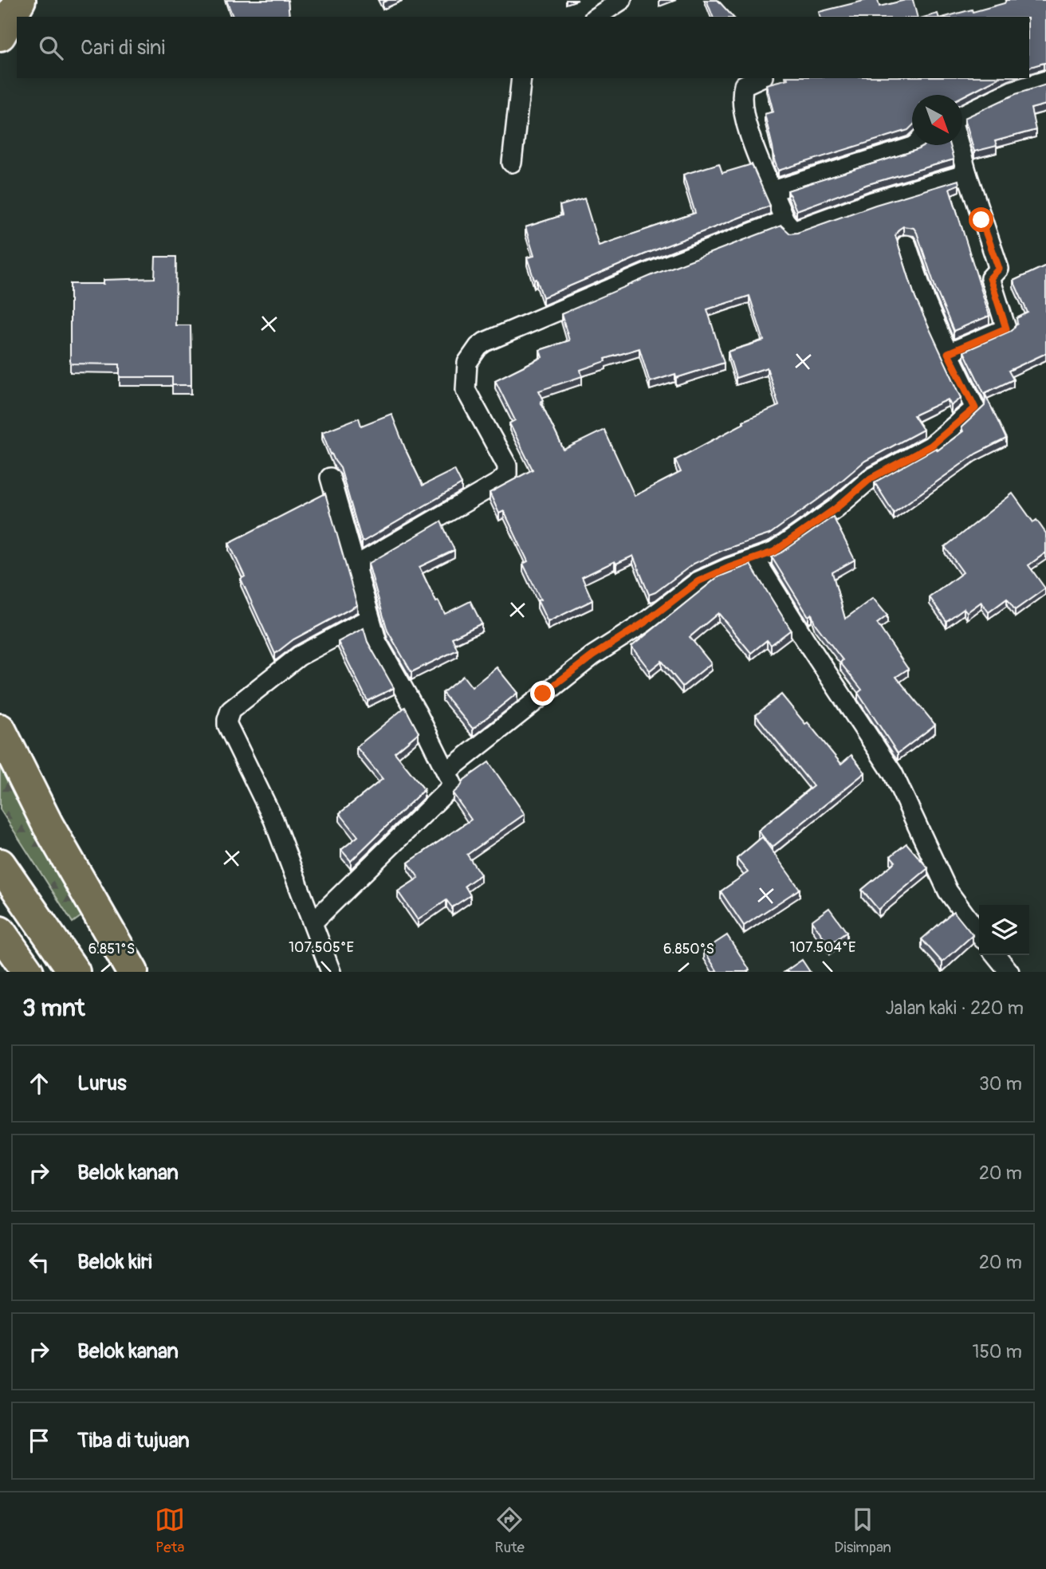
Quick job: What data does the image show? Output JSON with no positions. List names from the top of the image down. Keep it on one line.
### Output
{"north":"bottom right","page":{"search":"Cari di sini","heading":["3 mnt","Jalan kaki · 220 m"],"list":[["Lurus","30 m"],["Belok kanan","20 m"],["Belok kiri","20 m"],["Belok kanan","150 m"],"Tiba di tujuan"],"nav":["Peta","Rute","Disimpan"]},"coordinates":["107.505°E","107.504°E","6.851°S","6.850°S"]}
